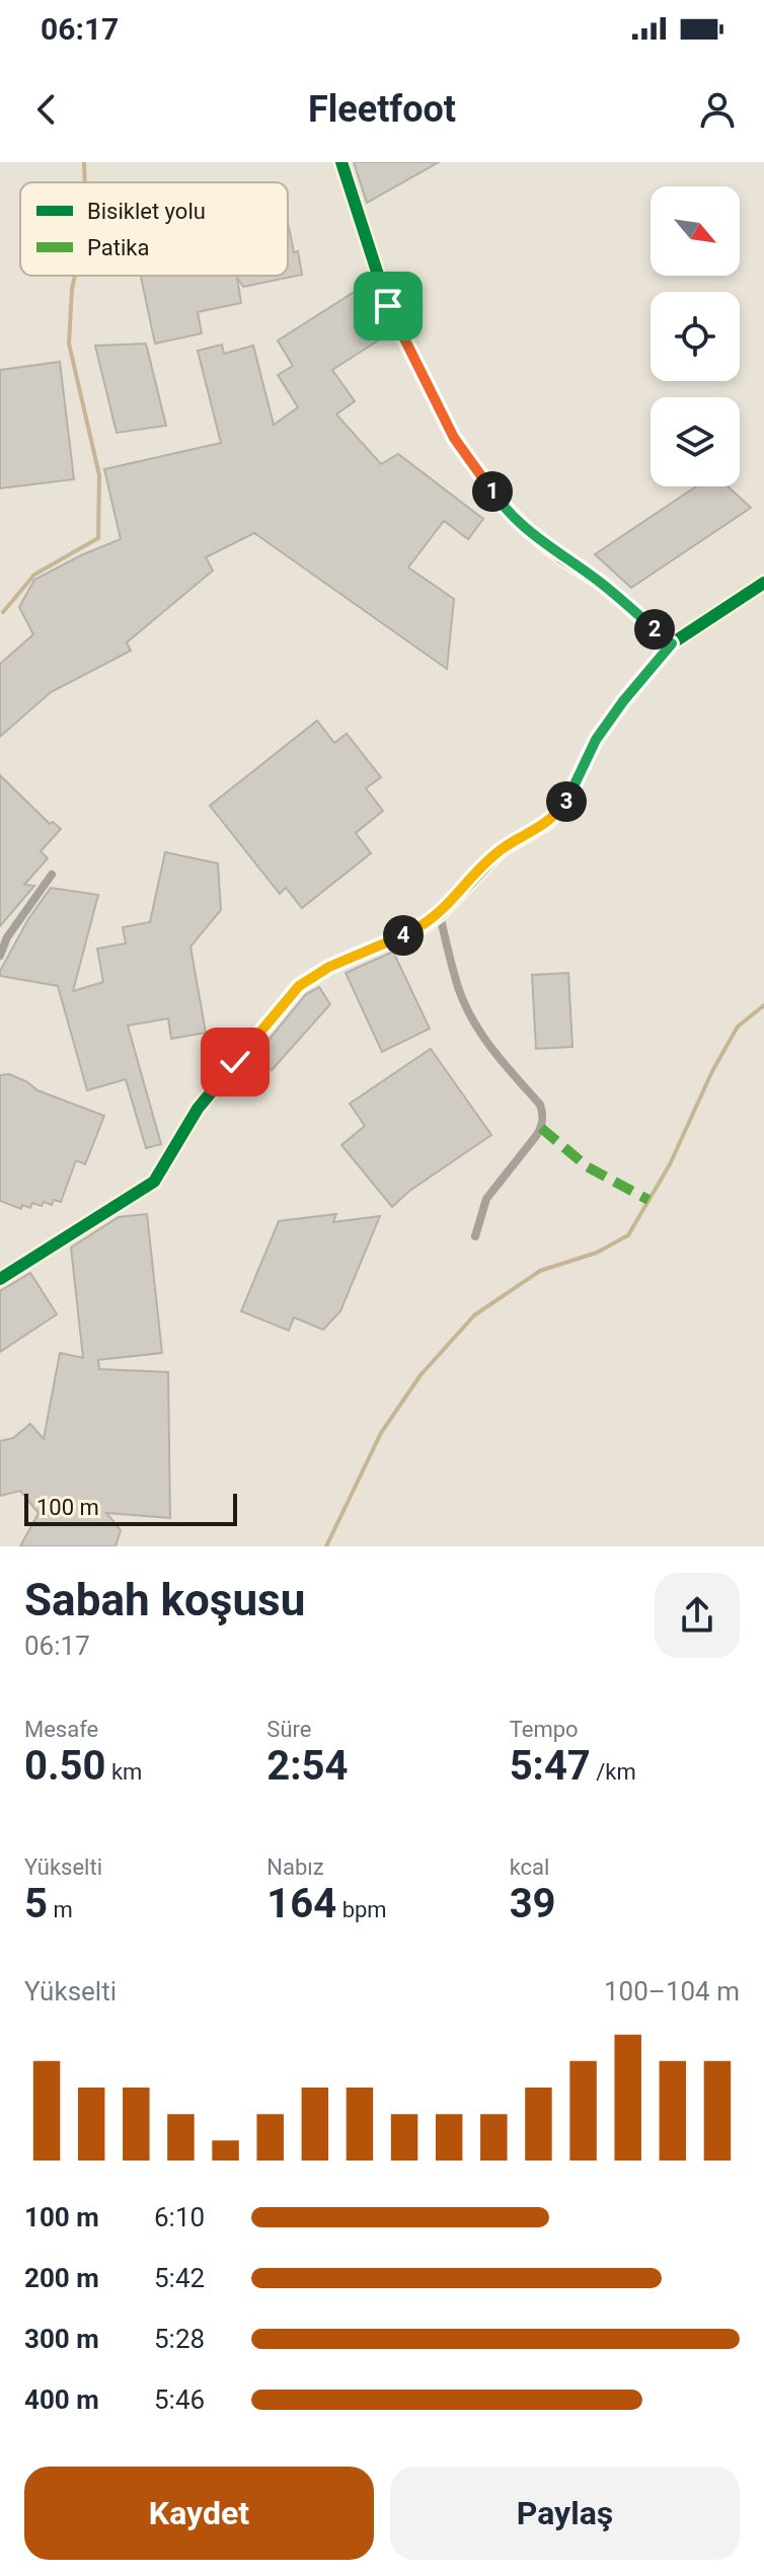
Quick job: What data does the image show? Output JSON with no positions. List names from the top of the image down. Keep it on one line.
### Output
{"legend":["Bisiklet yolu","Patika"],"scale_bar":"100 m","north":"bottom right","page":{"status":"06:17","header":"Fleetfoot","pins":["1","2","3","4"],"scale":"100 m","heading":["Sabah koşusu","06:17"],"stats":[["Mesafe","0.50 km"],["Süre","2:54"],["Tempo","5:47 /km"],["Yükselti","5 m"],["Nabız","164 bpm"],["kcal","39"]],"chart":["Yükselti","100–104 m"],"list":[{"name":"100 m","note":"6:10"},{"name":"200 m","note":"5:42"},{"name":"300 m","note":"5:28"},{"name":"400 m","note":"5:46"}],"buttons":["Kaydet","Paylaş"]}}
